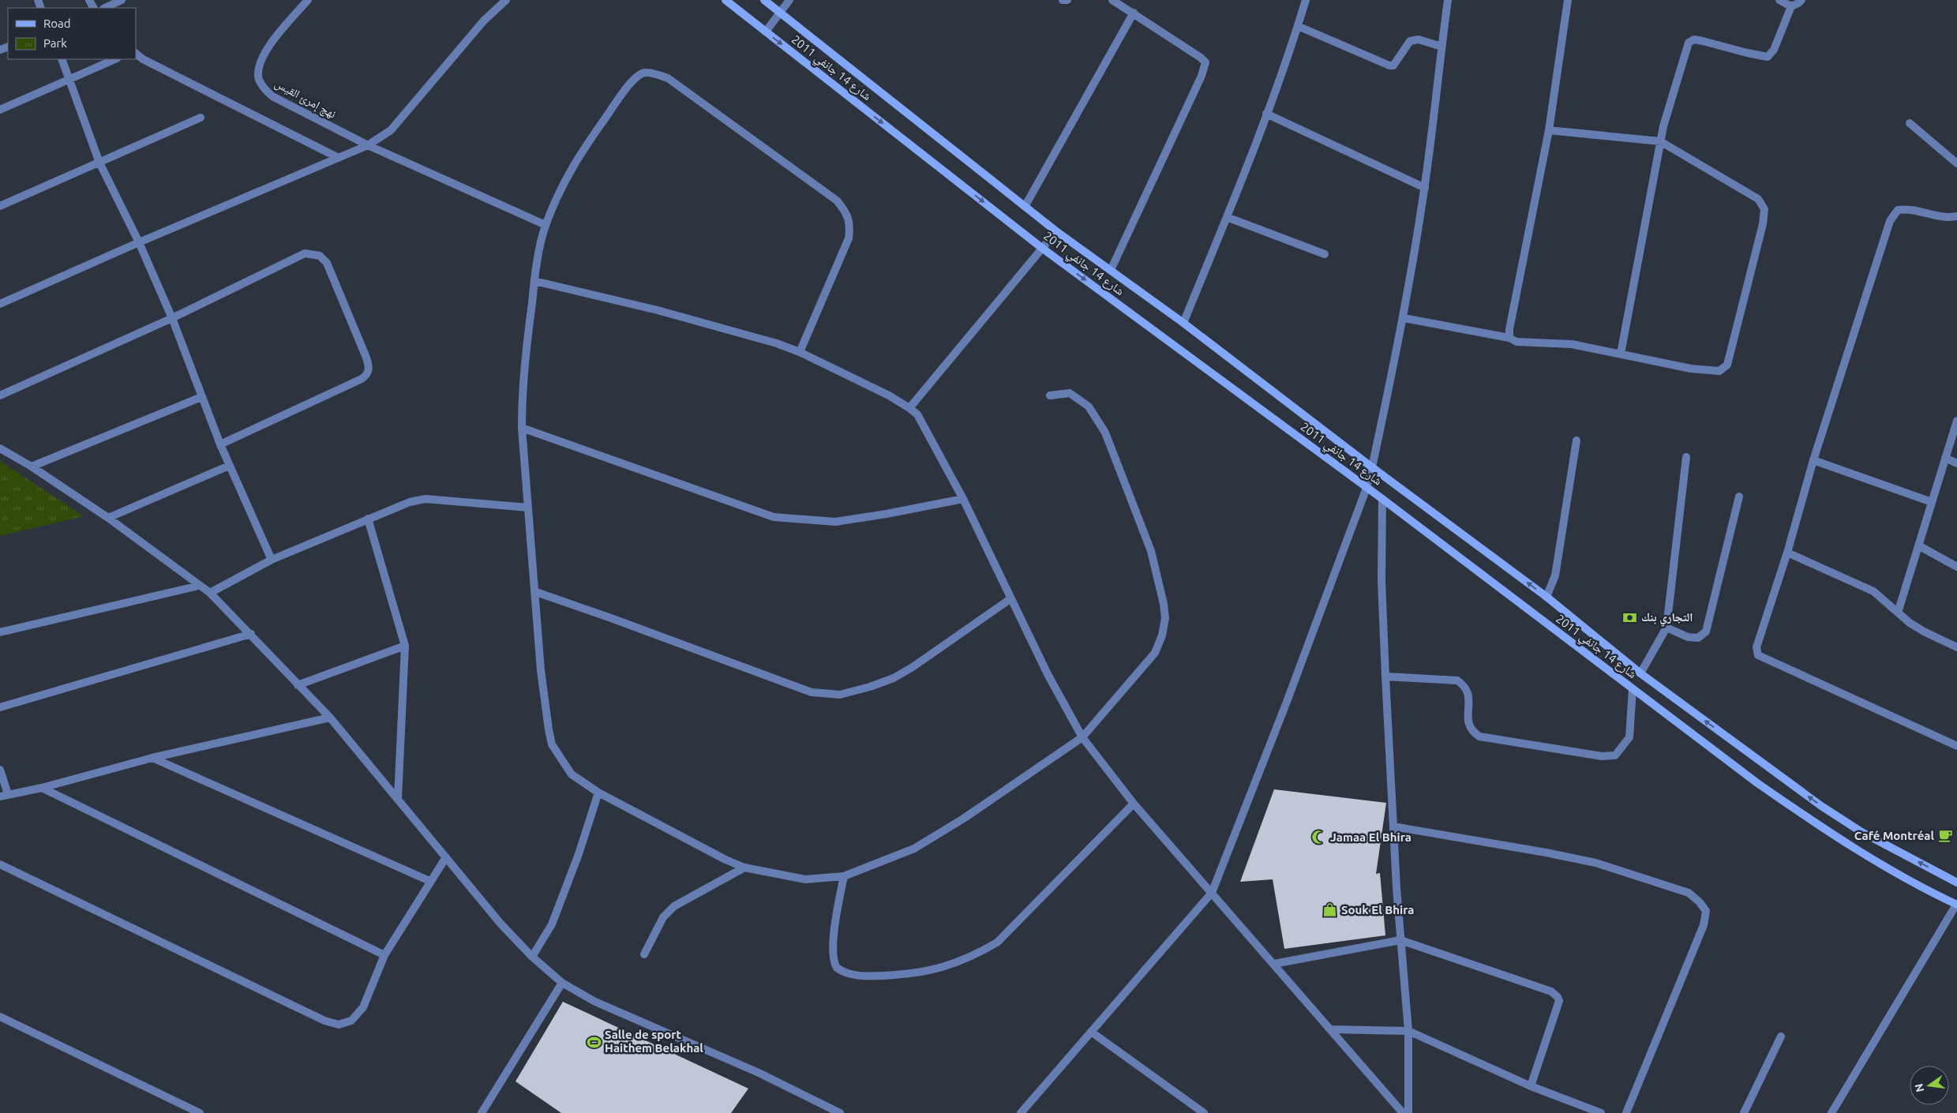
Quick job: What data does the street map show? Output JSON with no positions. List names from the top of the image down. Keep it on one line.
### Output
{"streets":{"main road":["شارع 14 جانفي 2011"],"street":["نهج إمرئ القيس"]},"places":{"bank":["التجاري بنك"],"cafe":["Café Montréal"],"mosque":["Jamaa El Bhira"],"shop":["Souk El Bhira"],"sports":["Salle de sport Haithem Belakhal"]},"legend":["Road","Park"],"north":"left"}
